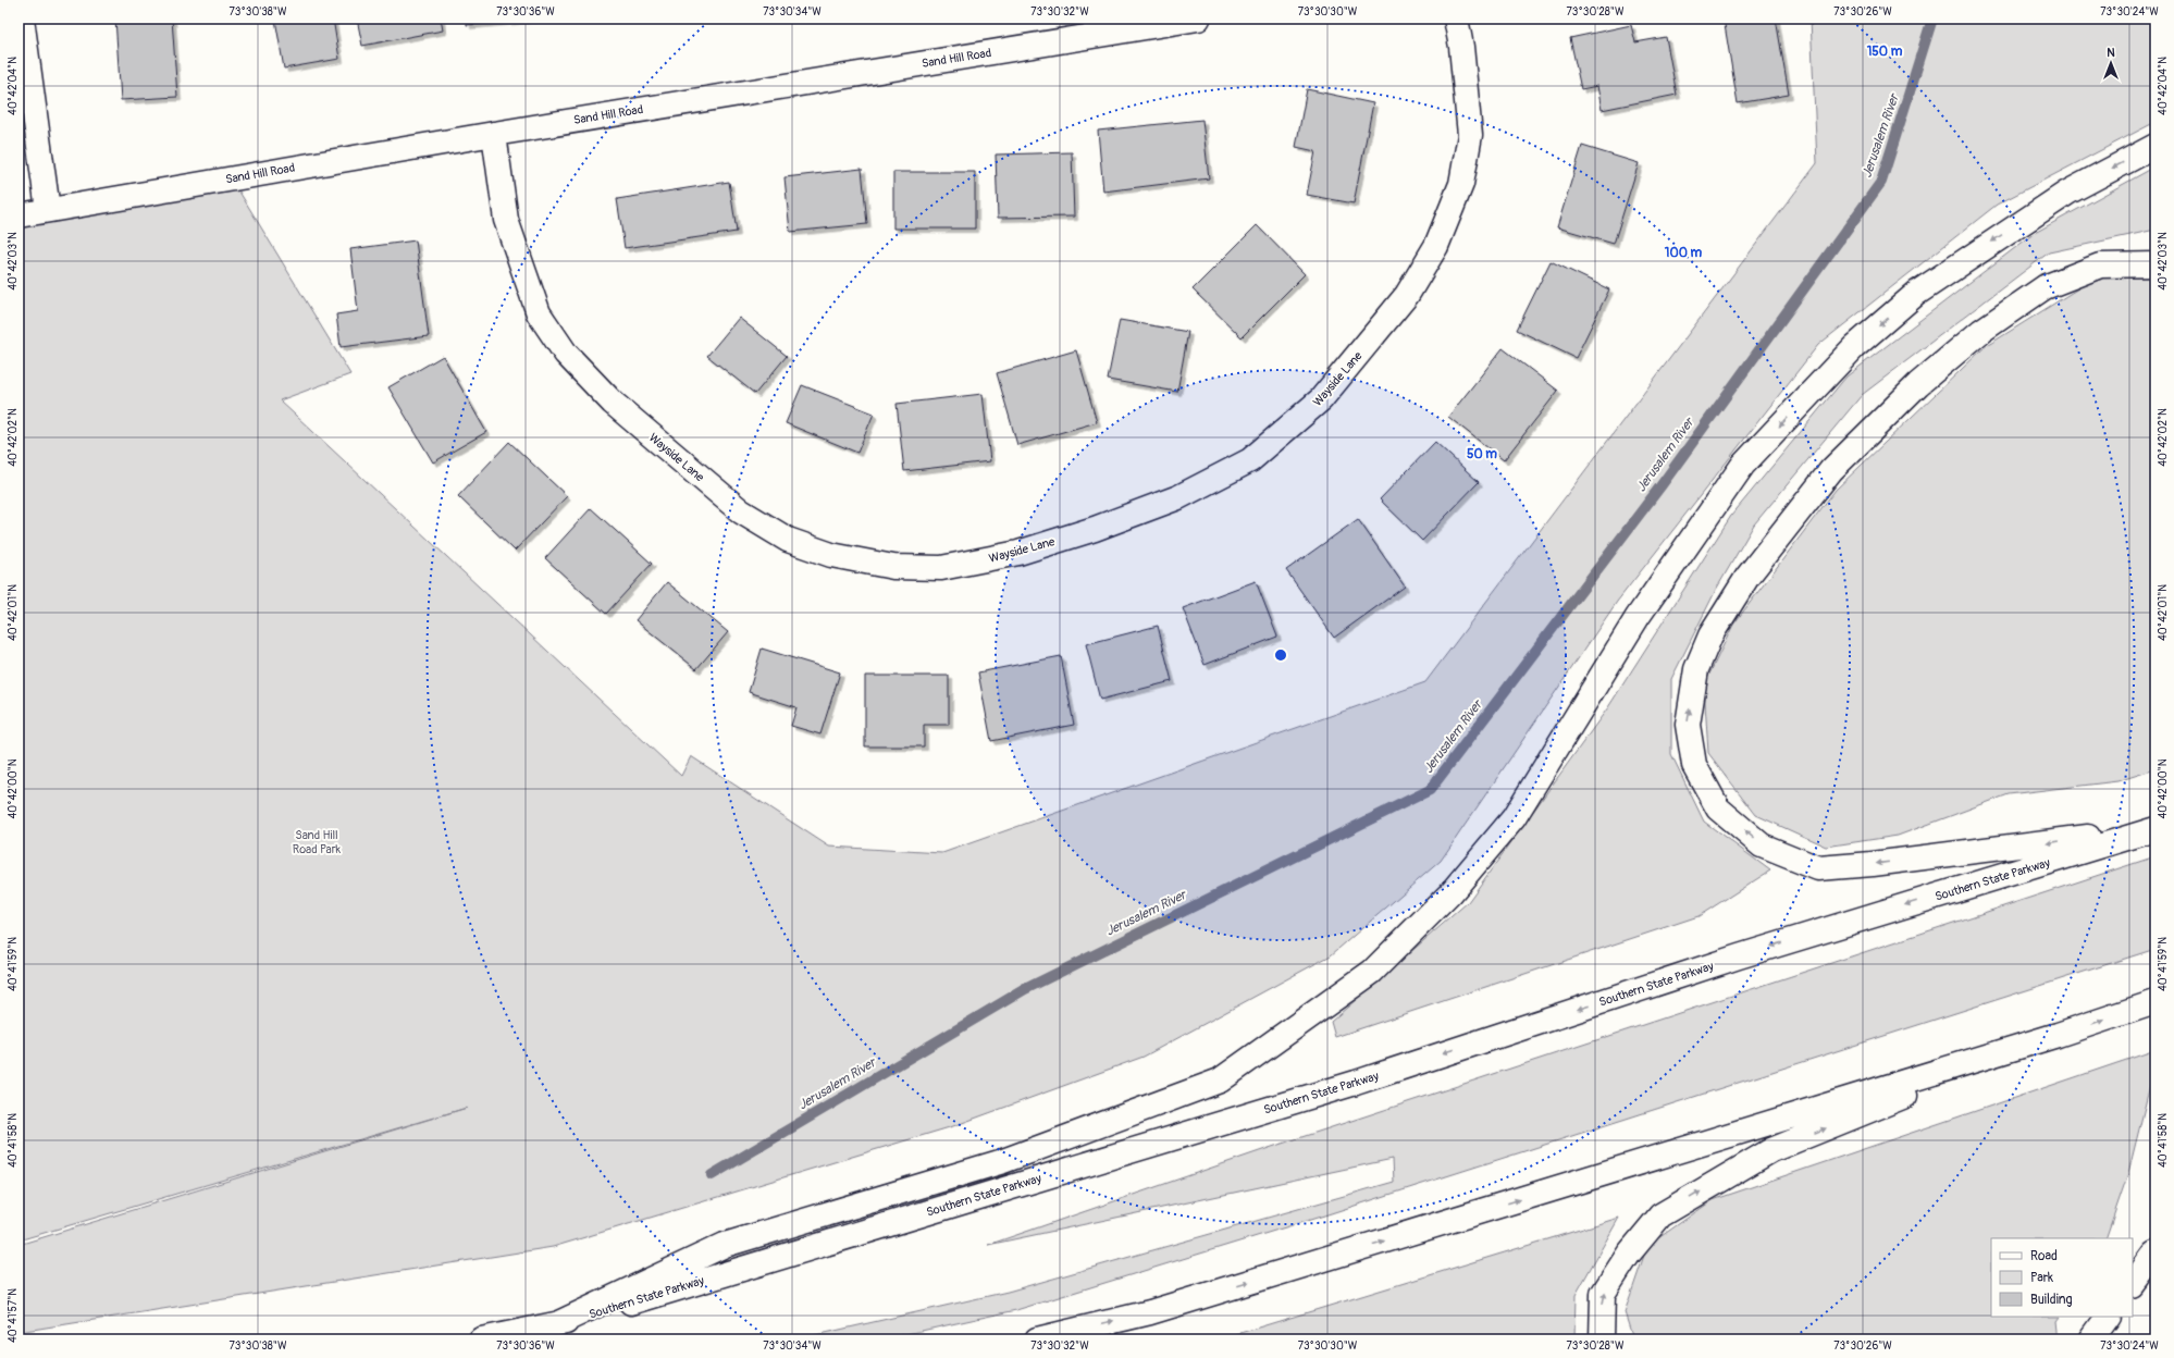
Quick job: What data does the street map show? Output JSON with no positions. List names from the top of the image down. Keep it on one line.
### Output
{"streets":{"main road":["Sand Hill Road","Wayside Lane","Southern State Parkway"]},"crossings":[["Sand Hill Road","Wayside Lane"]],"water":["Jerusalem River"],"parks":["Sand Hill Road Park"],"legend":["Road","Park","Building"],"north":"top","coordinates":["73°30'38\"W","73°30'36\"W","73°30'34\"W","73°30'32\"W","73°30'30\"W","73°30'28\"W","73°30'26\"W","73°30'24\"W","40°42'04\"N","40°42'03\"N","40°42'02\"N","40°42'01\"N","40°42'00\"N","40°41'59\"N","40°41'58\"N","40°41'57\"N"],"rings":["150 m","100 m","50 m"]}
